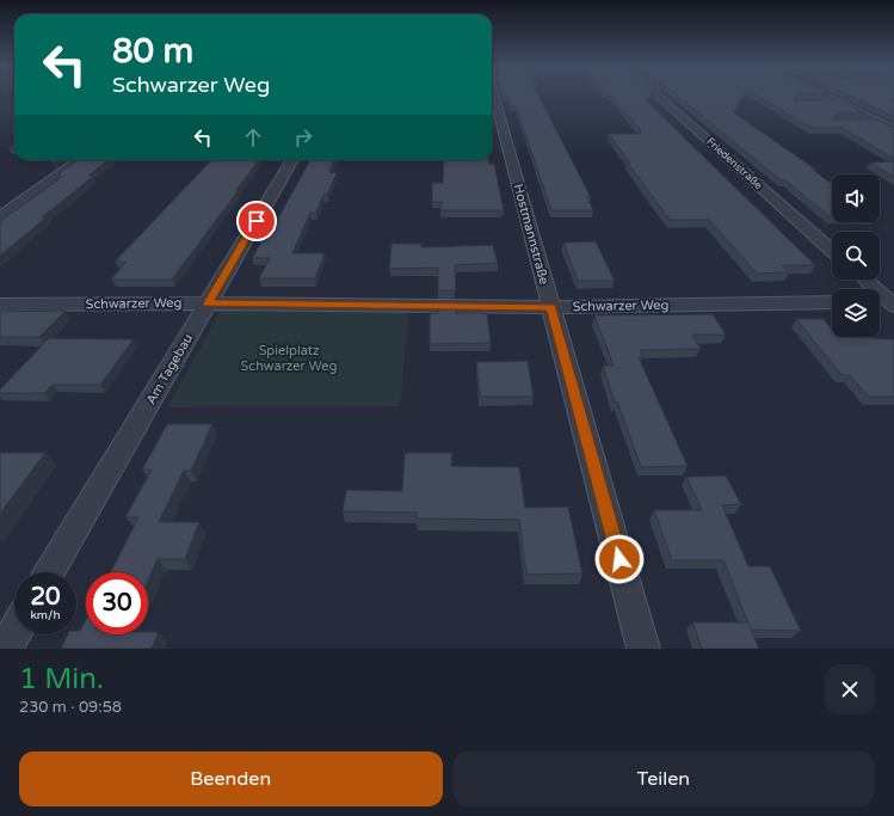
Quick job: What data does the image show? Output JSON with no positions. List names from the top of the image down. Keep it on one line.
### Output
{"streets":{"street":["Friedenstraße","Hostmannstraße","Schwarzer Weg","Am Tagebau"]},"crossings":[["Hostmannstraße","Schwarzer Weg"],["Schwarzer Weg","Am Tagebau"]],"parks":["Spielplatz Schwarzer Weg"],"page":{"turn":["80 m","Schwarzer Weg"],"speed":"20 km/h","limit":"30","heading":["1 Min.","230 m · 09:58"],"buttons":["Beenden","Teilen"]}}
